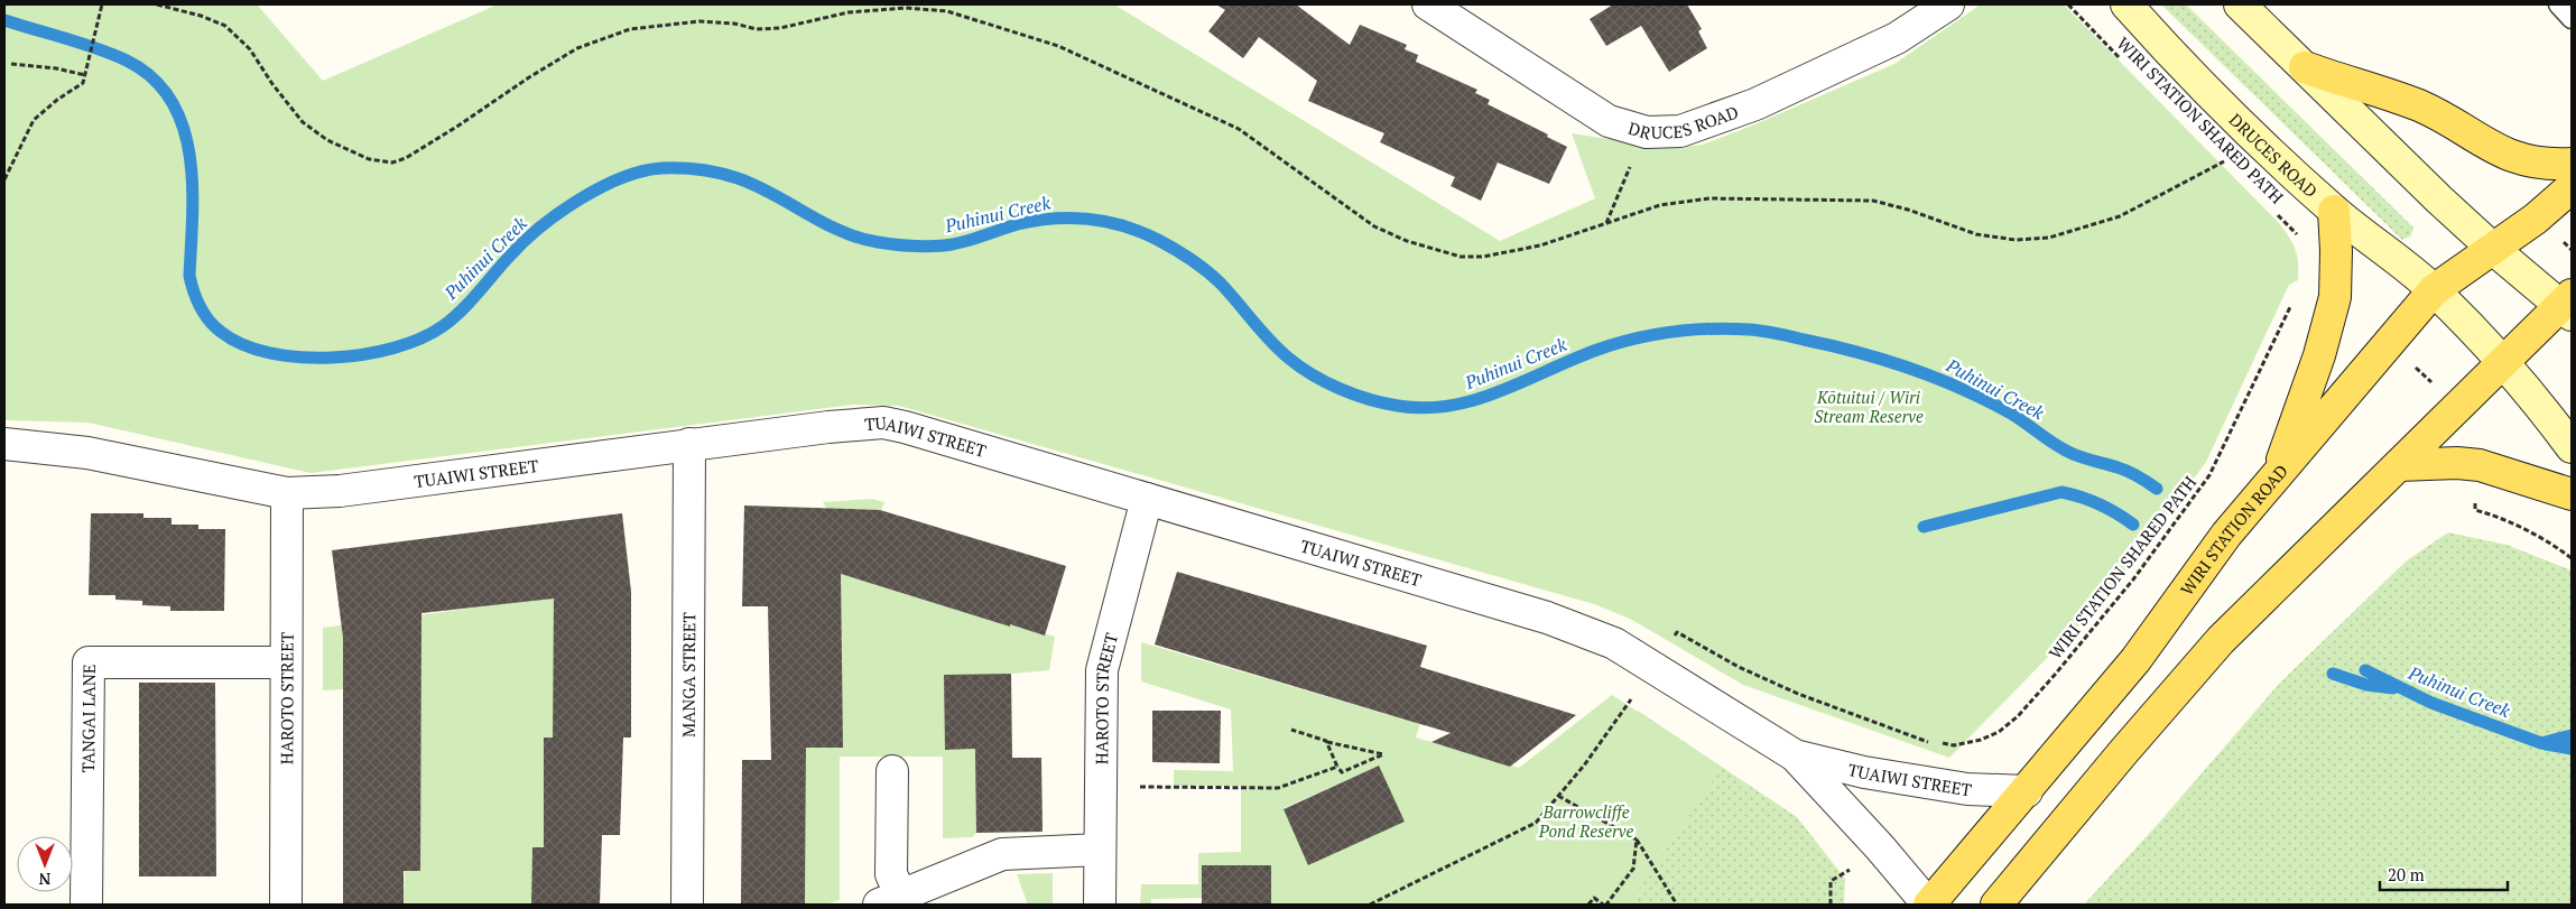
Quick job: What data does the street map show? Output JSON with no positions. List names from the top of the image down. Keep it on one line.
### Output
{"streets":{"main road":["DRUCES ROAD","WIRI STATION ROAD"],"street":["TUAIWI STREET","MANGA STREET","HAROTO STREET","TANGAI LANE"],"path":["WIRI STATION SHARED PATH"]},"crossings":[["DRUCES ROAD","WIRI STATION ROAD"],["TUAIWI STREET","WIRI STATION ROAD"],["TUAIWI STREET","MANGA STREET"],["TUAIWI STREET","HAROTO STREET"],["HAROTO STREET","TANGAI LANE"]],"water":["Puhinui Creek"],"parks":["Kōtuitui / Wiri Stream Reserve","Barrowcliffe Pond Reserve"],"scale_bar":"20 m","north":"bottom"}
